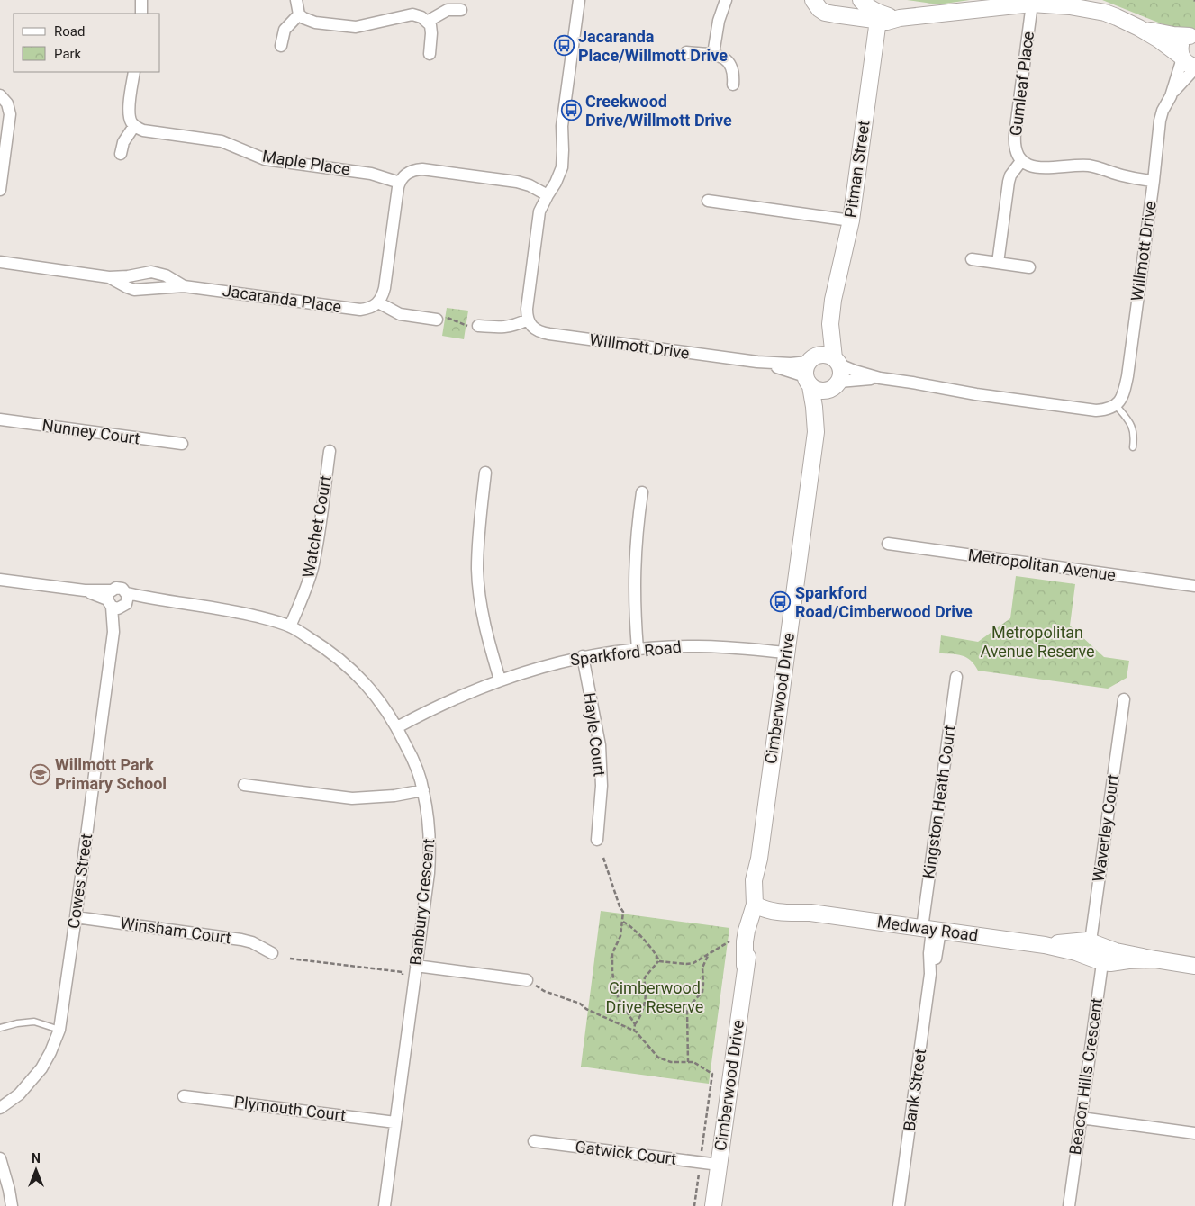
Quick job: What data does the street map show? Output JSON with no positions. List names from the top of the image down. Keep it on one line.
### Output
{"streets":{"street":["Gumleaf Place","Maple Place","Pitman Street","Willmott Drive","Jacaranda Place","Nunney Court","Watchet Court","Metropolitan Avenue","Sparkford Road","Cimberwood Drive","Hayle Court","Kingston Heath Court","Waverley Court","Cowes Street","Banbury Crescent","Medway Road","Winsham Court","Beacon Hills Crescent","Bank Street","Plymouth Court","Gatwick Court"]},"crossings":[["Pitman Street","Willmott Drive"],["Pitman Street","Cimberwood Drive"],["Willmott Drive","Cimberwood Drive"],["Watchet Court","Banbury Crescent"],["Sparkford Road","Cimberwood Drive"],["Sparkford Road","Hayle Court"],["Sparkford Road","Banbury Crescent"],["Cimberwood Drive","Medway Road"],["Cimberwood Drive","Gatwick Court"],["Kingston Heath Court","Medway Road"],["Kingston Heath Court","Bank Street"],["Waverley Court","Medway Road"],["Waverley Court","Beacon Hills Crescent"],["Cowes Street","Banbury Crescent"],["Cowes Street","Winsham Court"],["Banbury Crescent","Plymouth Court"],["Medway Road","Beacon Hills Crescent"],["Medway Road","Bank Street"]],"parks":["Metropolitan Avenue Reserve","Cimberwood Drive Reserve"],"places":{"bus stop":["Jacaranda Place/Willmott Drive","Creekwood Drive/Willmott Drive","Sparkford Road/Cimberwood Drive"],"school or university":["Willmott Park Primary School"]},"legend":["Road","Park"],"north":"top"}
